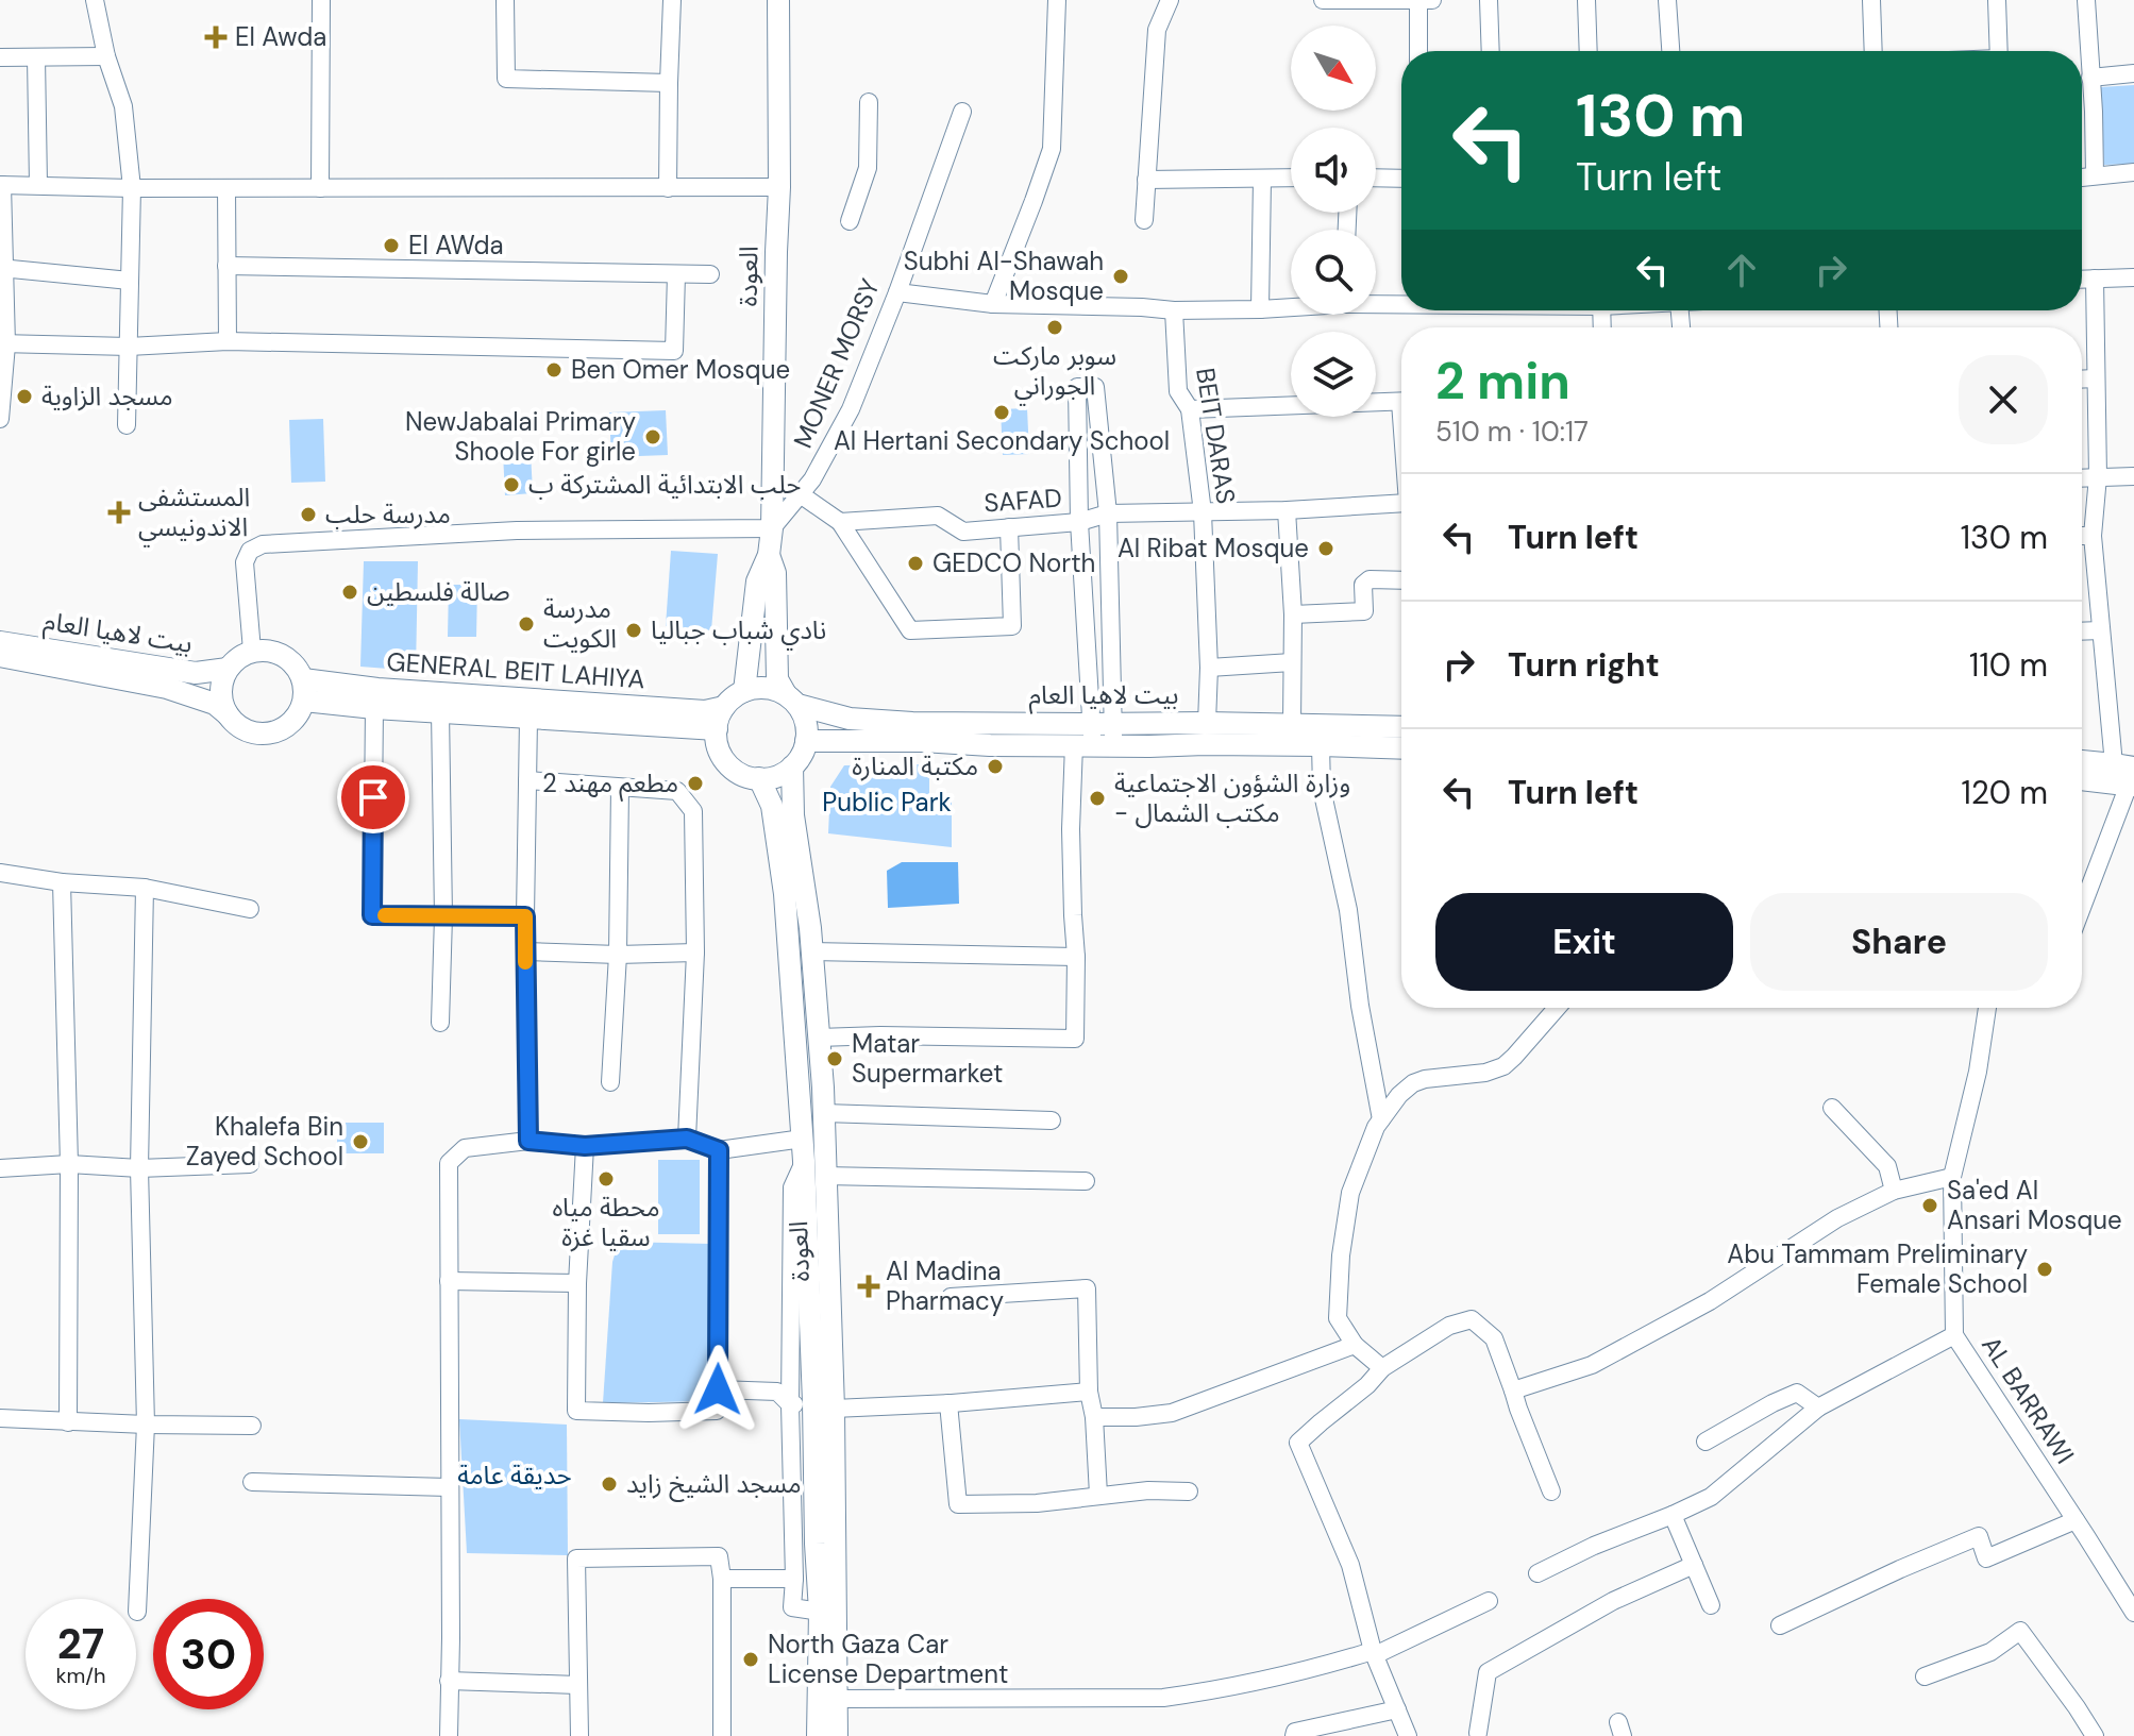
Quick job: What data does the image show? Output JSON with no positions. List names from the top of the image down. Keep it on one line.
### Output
{"streets":{"main road":["العودة","بيت لاهيا العام","GENERAL BEIT LAHIYA"],"street":["MONER MORSY","BEIT DARAS","SAFAD","AL BARRAWI"]},"crossings":[["العودة","MONER MORSY"],["العودة","بيت لاهيا العام"],["العودة","GENERAL BEIT LAHIYA"],["BEIT DARAS","SAFAD"],["BEIT DARAS","بيت لاهيا العام"],["بيت لاهيا العام","GENERAL BEIT LAHIYA"]],"parks":["Public Park","حديقة عامة"],"places":{"health":["El Awda","المستشفى الاندونيسي","Al Madina Pharmacy"],"other":["El AWda","Subhi Al-Shawah Mosque","سوبر ماركت الجوراني","Ben Omer Mosque","مسجد الزاوية","Al Hertani Secondary School","NewJabalai Primary Shoole For girle","حلب الابتدائية المشتركة ب","مدرسة حلب","Al Ribat Mosque","GEDCO North","صالة فلسطين","مدرسة الكويت","نادي شباب جباليا","مكتبة المنارة","مطعم مهند 2","وزارة الشؤون الاجتماعية - مكتب الشمال","Matar Supermarket","Khalefa Bin Zayed School","محطة مياه سقيا غزة","Sa'ed Al Ansari Mosque","Abu Tammam Preliminary Female School","مسجد الشيخ زايد","North Gaza Car License Department"]},"north":"bottom right","page":{"turn":["130 m","Turn left"],"heading":["2 min","510 m · 10:17"],"list":[{"name":"Turn left","value":"130 m"},{"name":"Turn right","value":"110 m"},{"name":"Turn left","value":"120 m"}],"buttons":["Exit","Share"],"speed":"27 km/h","limit":"30"}}
